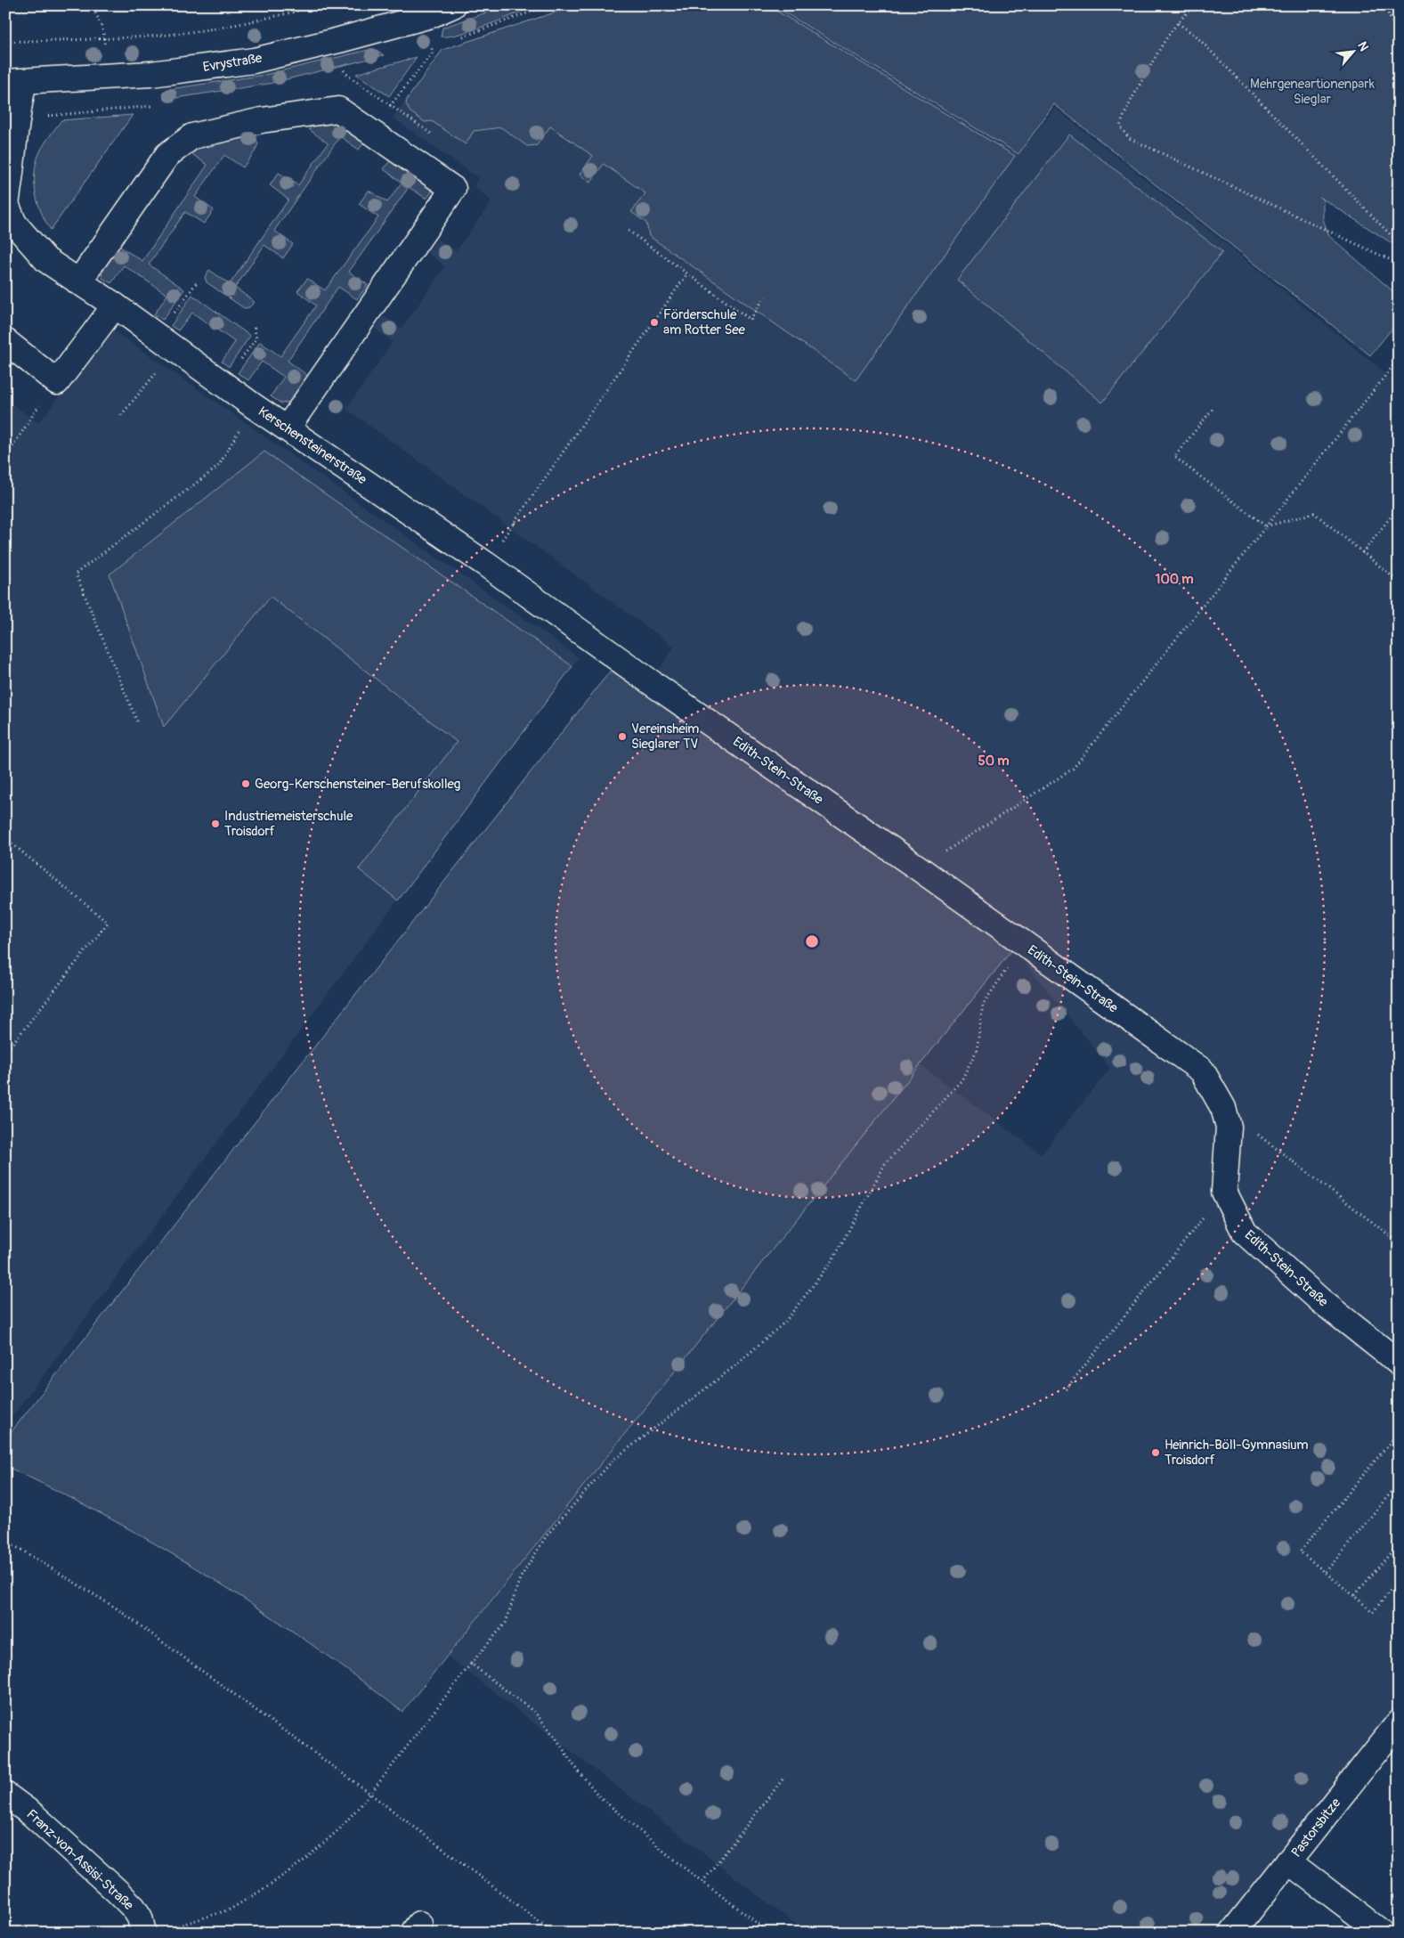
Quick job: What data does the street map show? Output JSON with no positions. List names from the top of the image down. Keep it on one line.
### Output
{"streets":{"street":["Evrystraße","Kerschensteinerstraße","Edith-Stein-Straße","Pastorsbitze","Franz-von-Assisi-Straße"]},"crossings":[["Kerschensteinerstraße","Edith-Stein-Straße"]],"parks":["Mehrgeneartionenpark Sieglar"],"places":["Förderschule am Rotter See","Vereinsheim Sieglarer TV","Georg-Kerschensteiner-Berufskolleg","Industriemeisterschule Troisdorf","Heinrich-Böll-Gymnasium Troisdorf"],"north":"top right","rings":["100 m","50 m"]}
